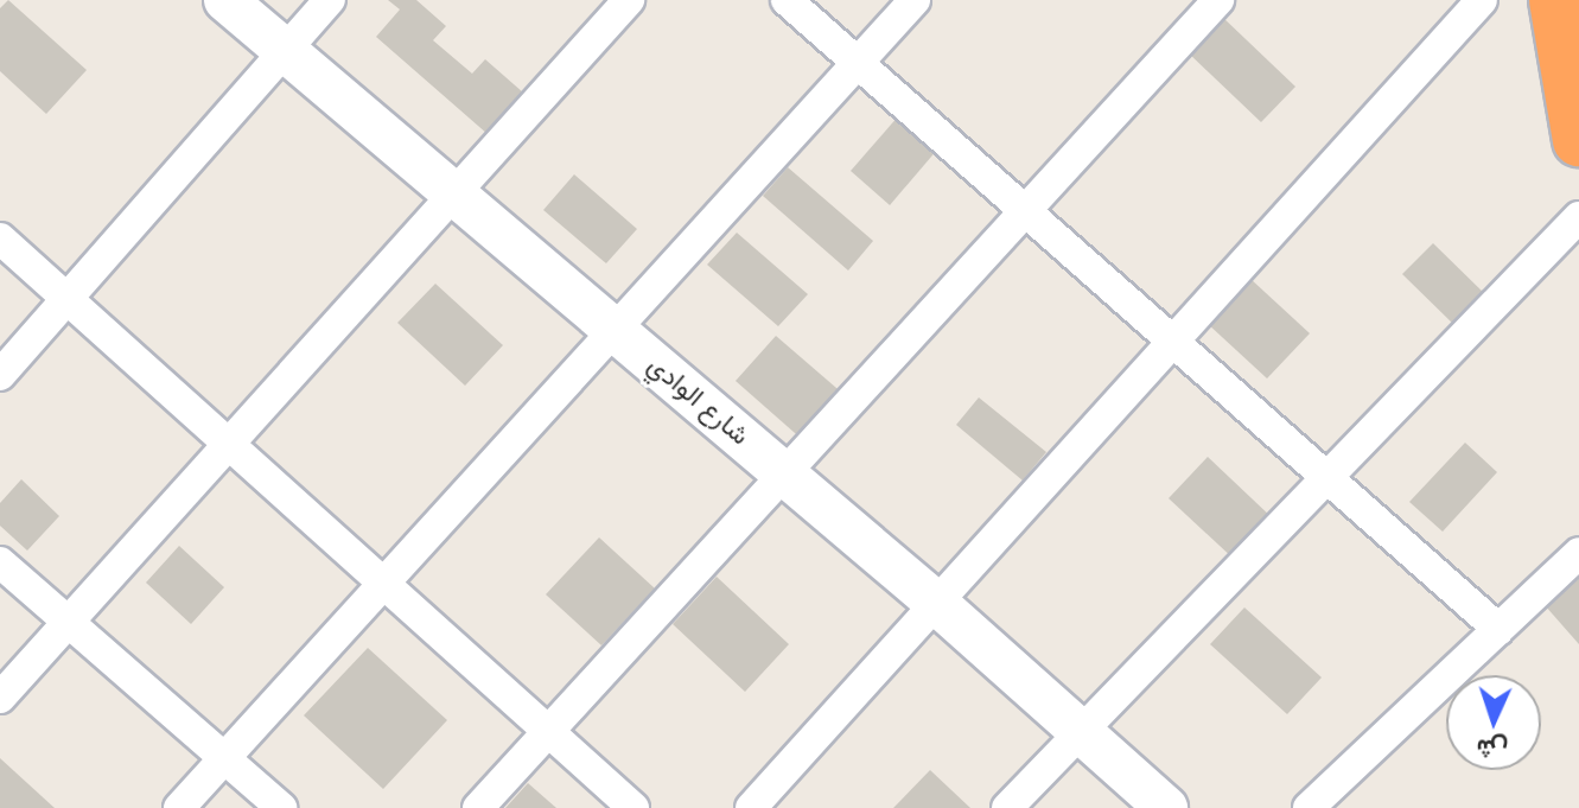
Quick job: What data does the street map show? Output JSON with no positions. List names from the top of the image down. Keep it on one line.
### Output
{"streets":{"street":["شارع الوادي"]},"north":"bottom"}
